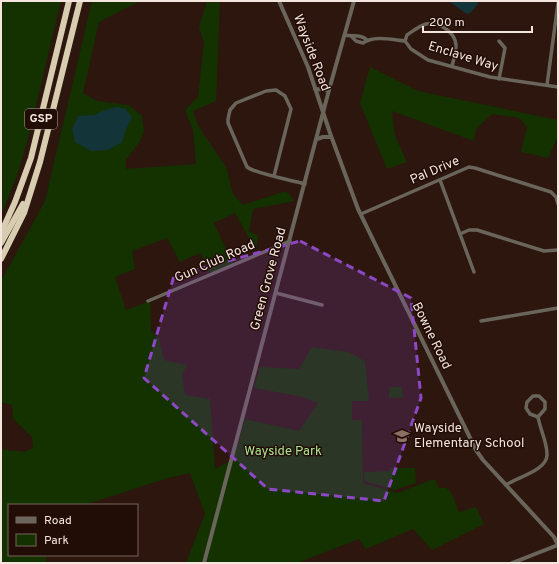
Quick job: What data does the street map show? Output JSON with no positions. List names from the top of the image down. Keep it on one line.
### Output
{"streets":{"highway":["GSP"],"street":["Wayside Road","Enclave Way","Pal Drive","Gun Club Road","Green Grove Road","Bowne Road"]},"crossings":[["Wayside Road","Green Grove Road"],["Wayside Road","Bowne Road"],["Pal Drive","Bowne Road"],["Gun Club Road","Green Grove Road"],["Green Grove Road","Bowne Road"]],"parks":["Wayside Park"],"places":{"school or university":["Wayside Elementary School"]},"legend":["Road","Park"],"scale_bar":"200 m"}
